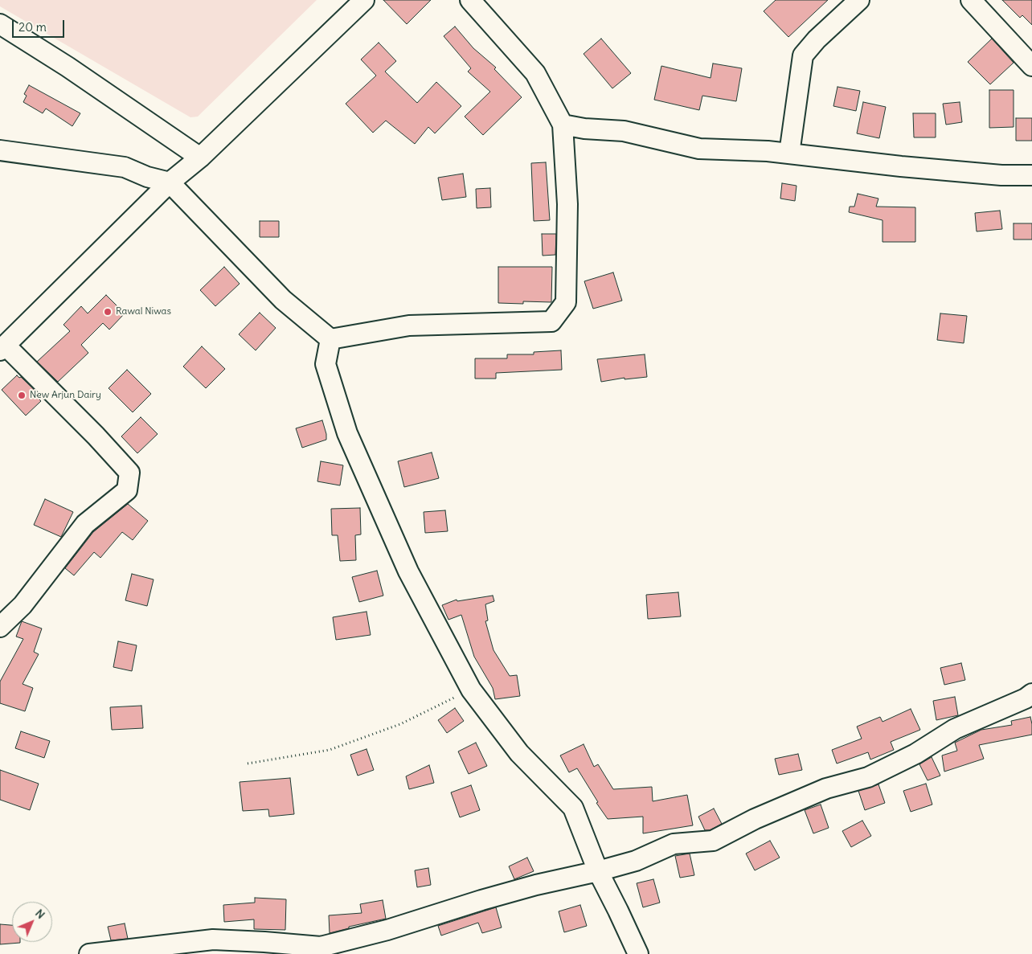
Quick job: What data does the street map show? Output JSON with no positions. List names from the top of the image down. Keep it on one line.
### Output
{"places":["Rawal Niwas","New Arjun Dairy"],"scale_bar":"20 m","north":"top right"}
